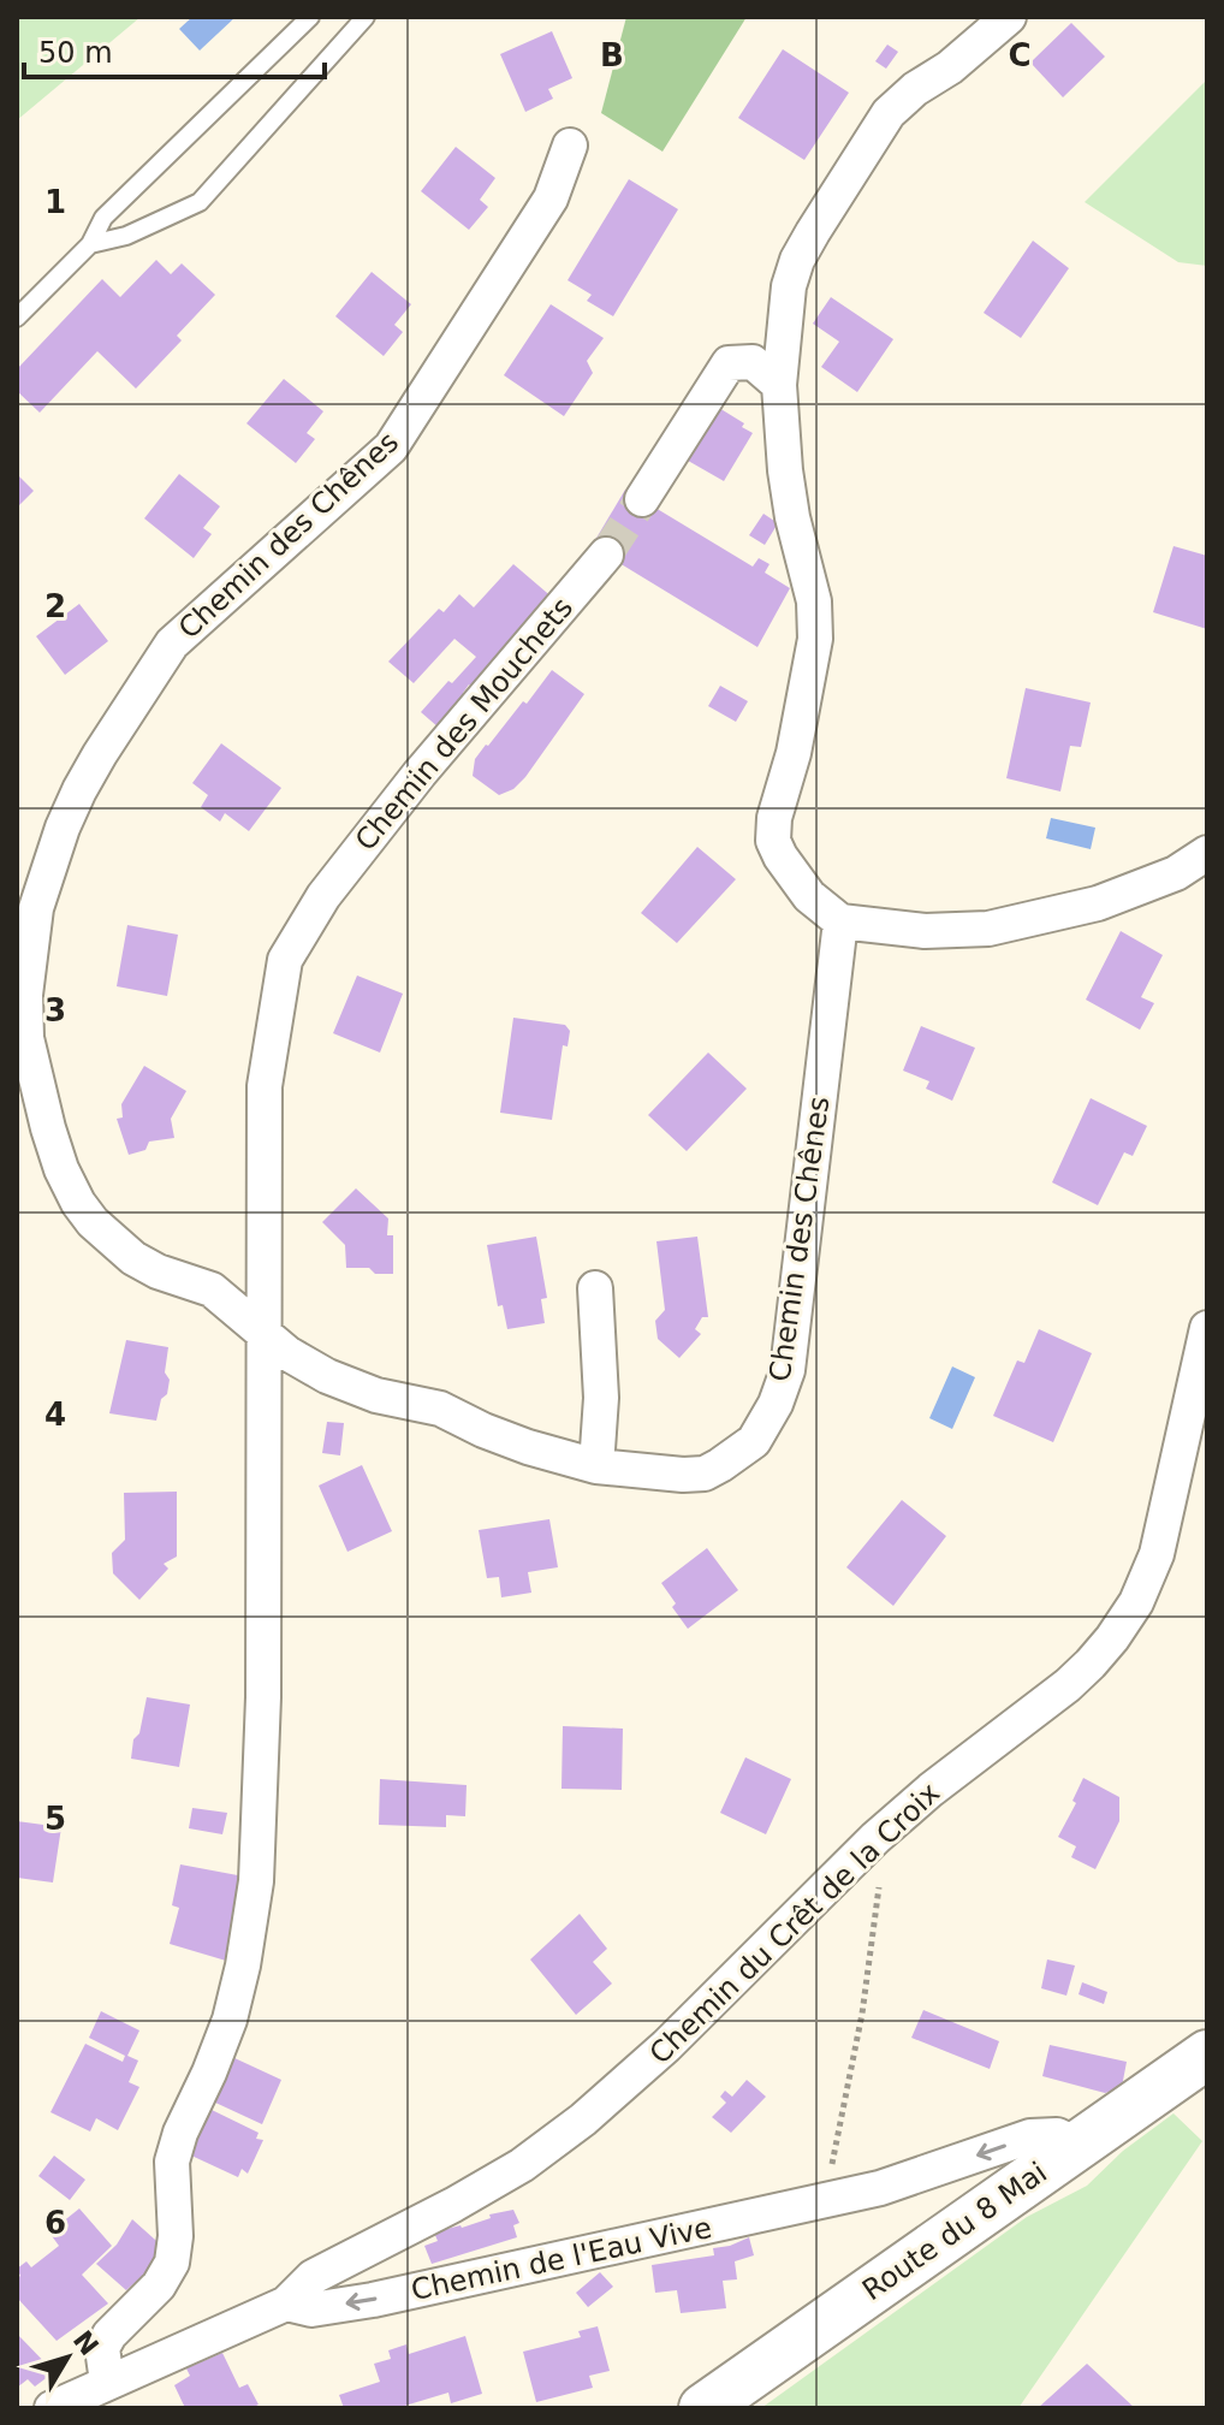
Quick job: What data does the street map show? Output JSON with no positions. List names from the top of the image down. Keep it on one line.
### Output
{"streets":{"main road":["Route du 8 Mai"],"street":["Chemin des Chênes","Chemin des Mouchets","Chemin du Crêt de la Croix","Chemin de l'Eau Vive"]},"crossings":[["Chemin des Chênes","Chemin des Mouchets"],["Chemin du Crêt de la Croix","Chemin de l'Eau Vive"],["Route du 8 Mai","Chemin de l'Eau Vive"]],"one_way":["Chemin de l'Eau Vive"],"scale_bar":"50 m","north":"top right","grid":{"columns":["B","C"],"rows":["1","2","3","4","5","6"]}}
